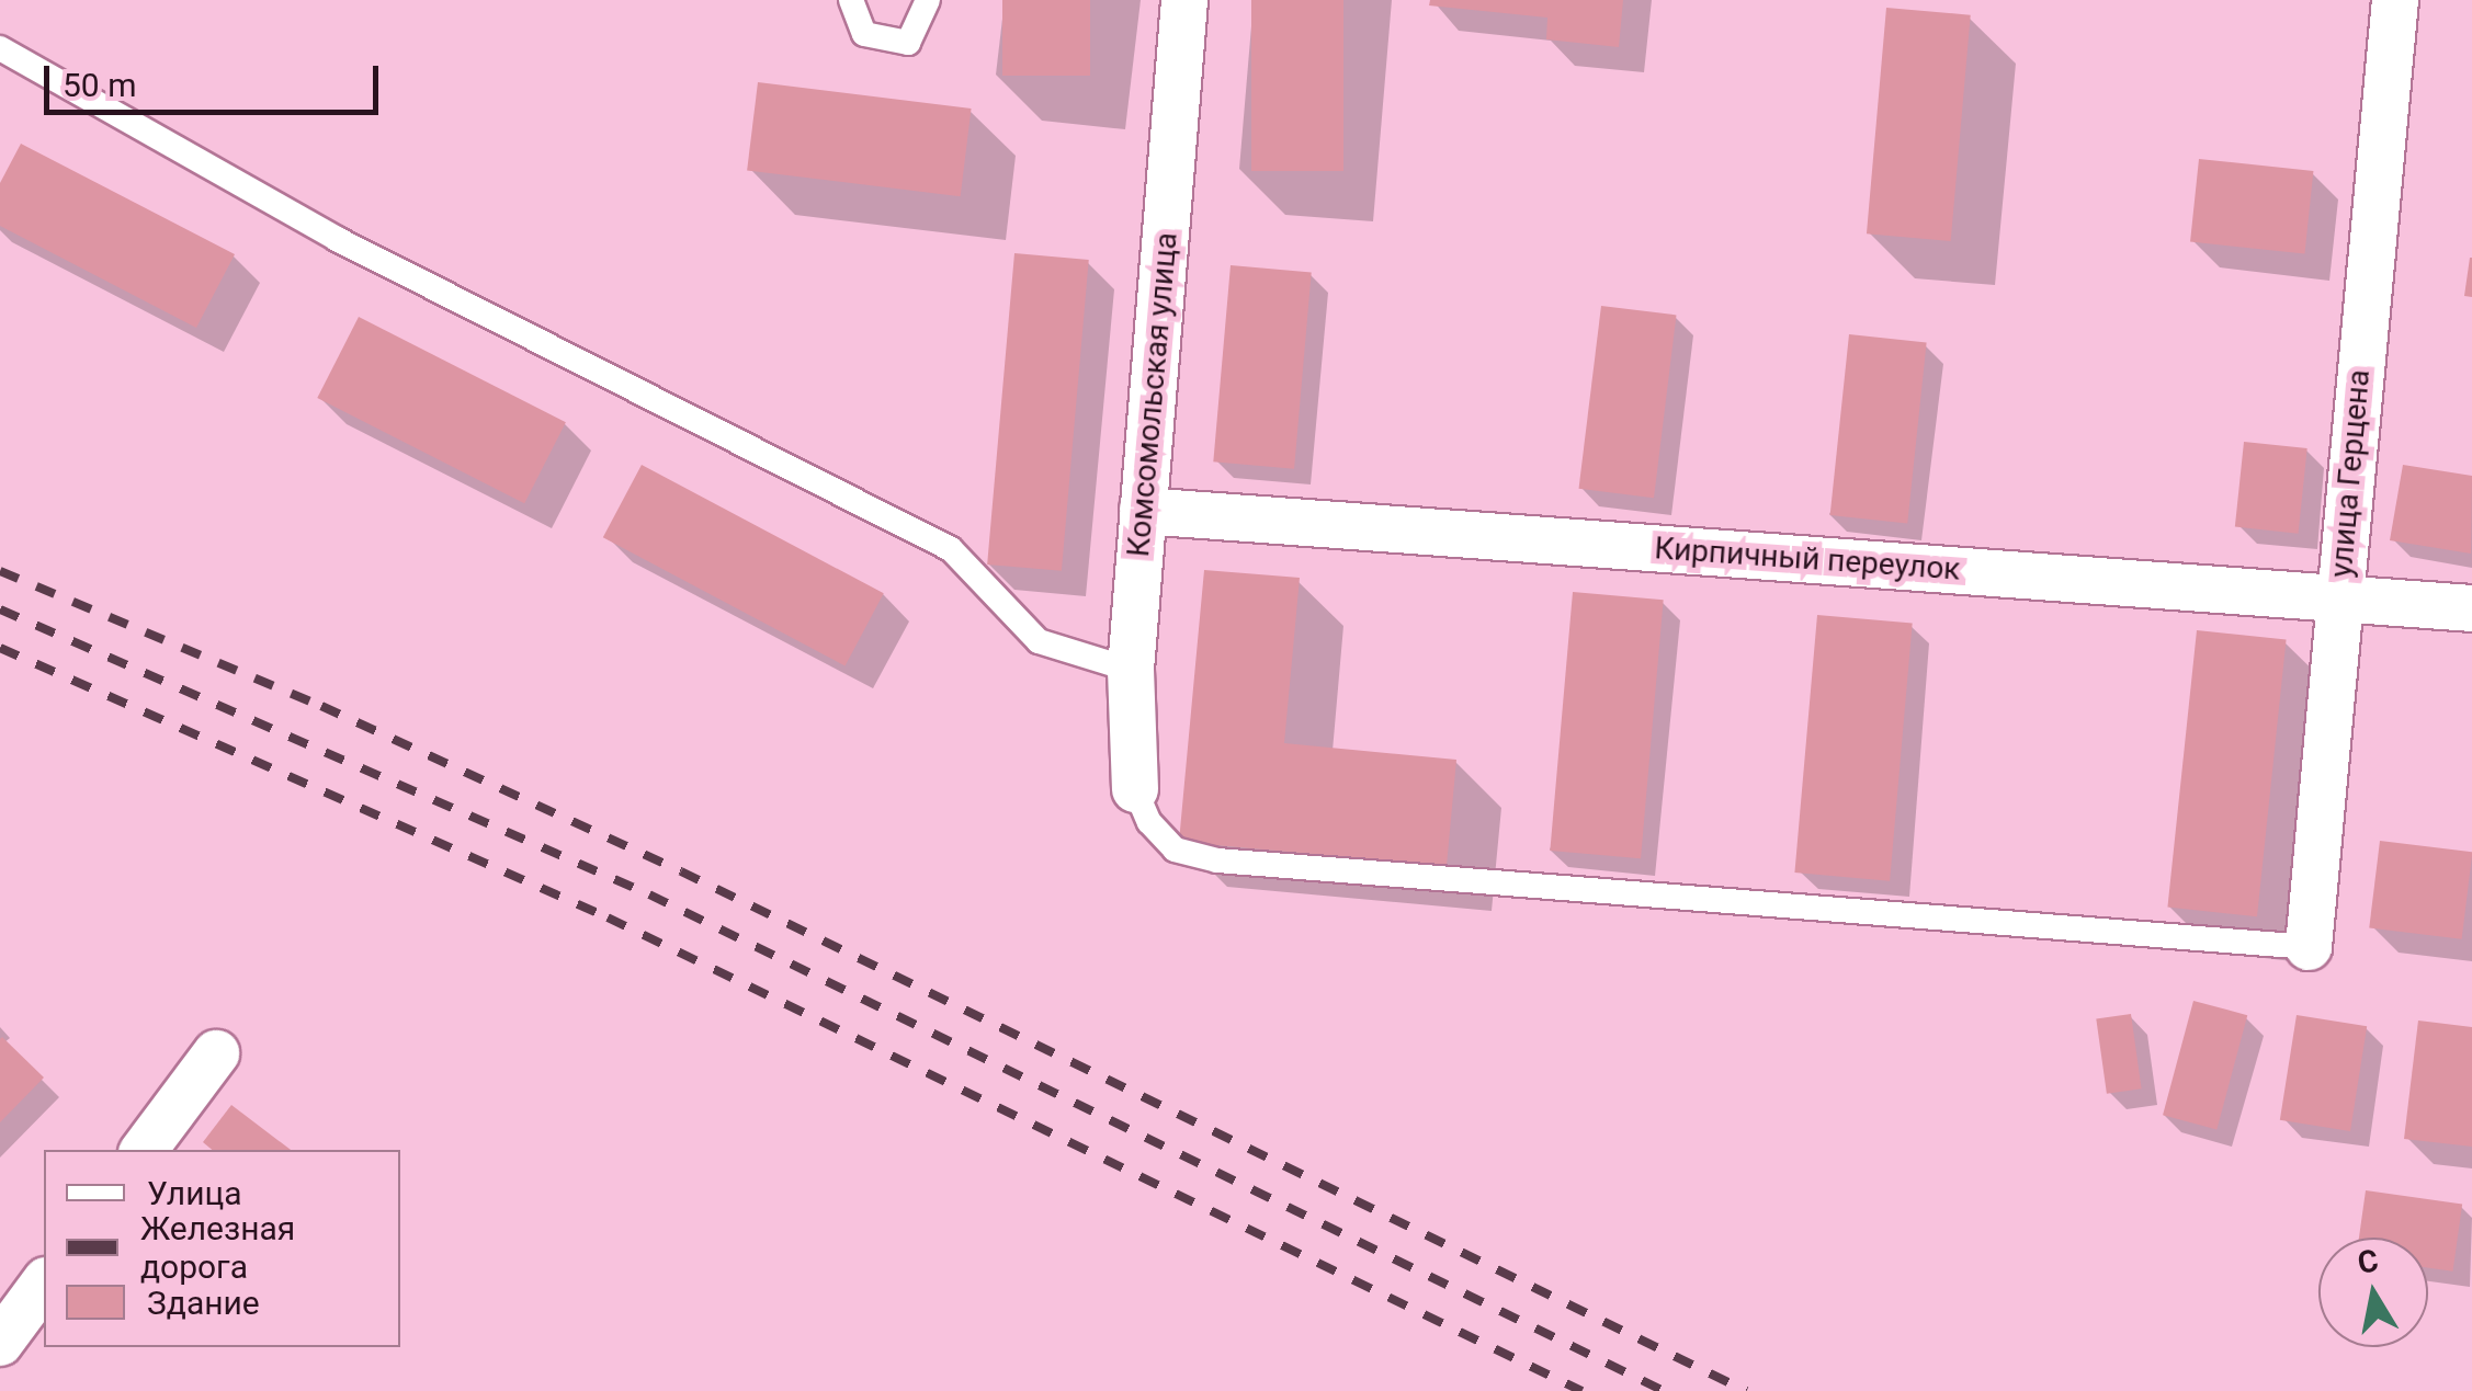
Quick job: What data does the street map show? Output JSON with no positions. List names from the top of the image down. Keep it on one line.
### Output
{"streets":{"street":["Комсомольская улица","улица Герцена","Кирпичный переулок"]},"crossings":[["Комсомольская улица","Кирпичный переулок"],["улица Герцена","Кирпичный переулок"]],"legend":["Улица","Железная дорога","Здание"],"scale_bar":"50 m","north":"top"}
